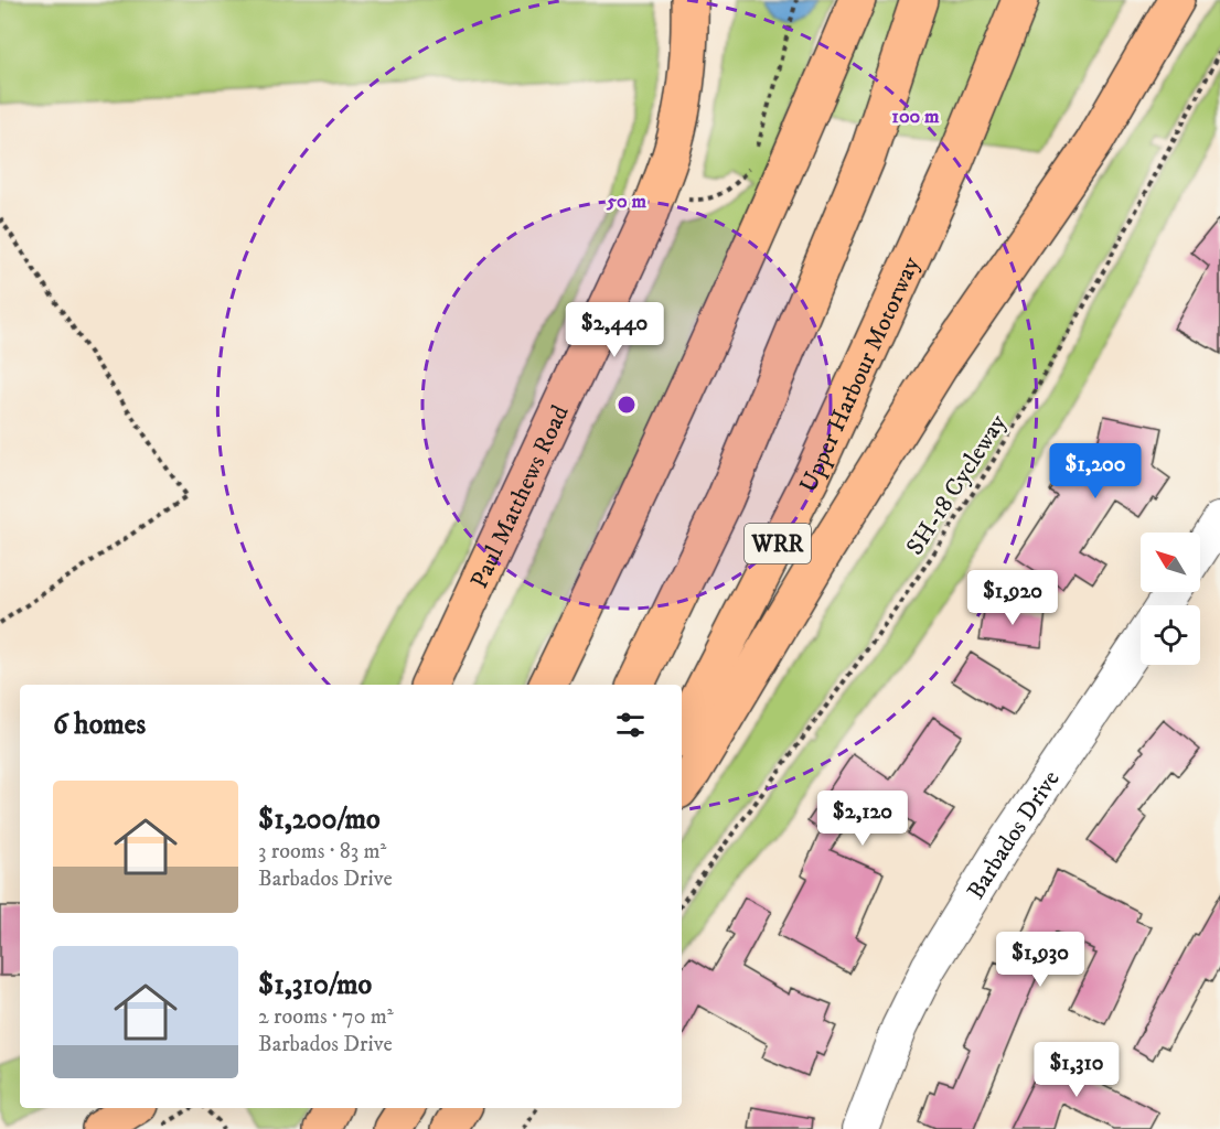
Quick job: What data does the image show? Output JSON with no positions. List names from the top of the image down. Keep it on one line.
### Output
{"streets":{"main road":["Upper Harbour Motorway","Paul Matthews Road","WRR"],"street":["Barbados Drive"],"path":["SH-18 Cycleway"]},"north":"top left","page":{"price":["$2,440","$1,200","$1,920","$2,120","$1,930","$1,310"],"heading":"6 homes","list":[{"name":"$1,200/mo","note":"3 rooms · 83 m² · Barbados Drive"},{"name":"$1,310/mo","note":"2 rooms · 70 m² · Barbados Drive"}]},"rings":["100 m","50 m"]}
